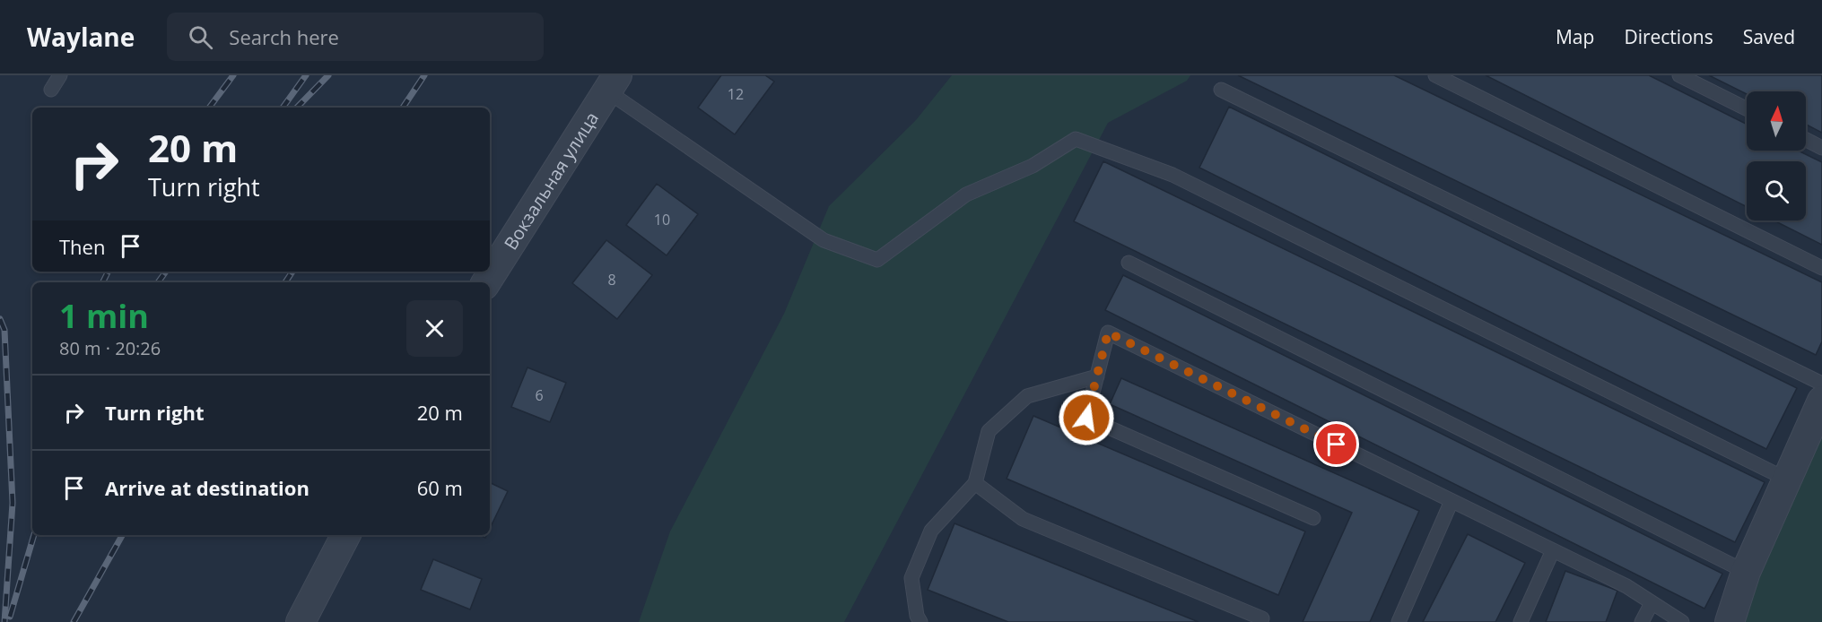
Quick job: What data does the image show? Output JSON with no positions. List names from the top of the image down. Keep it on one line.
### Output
{"streets":{"street":["Вокзальная улица"]},"house_numbers":["12","10","8","6"],"north":"top","page":{"header":"Waylane","search":"Search here","nav":["Map","Directions","Saved"],"turn":["20 m","Turn right"],"then":"Then","heading":["1 min","80 m · 20:26"],"list":[{"name":"Turn right","value":"20 m"},{"name":"Arrive at destination","value":"60 m"}]}}
